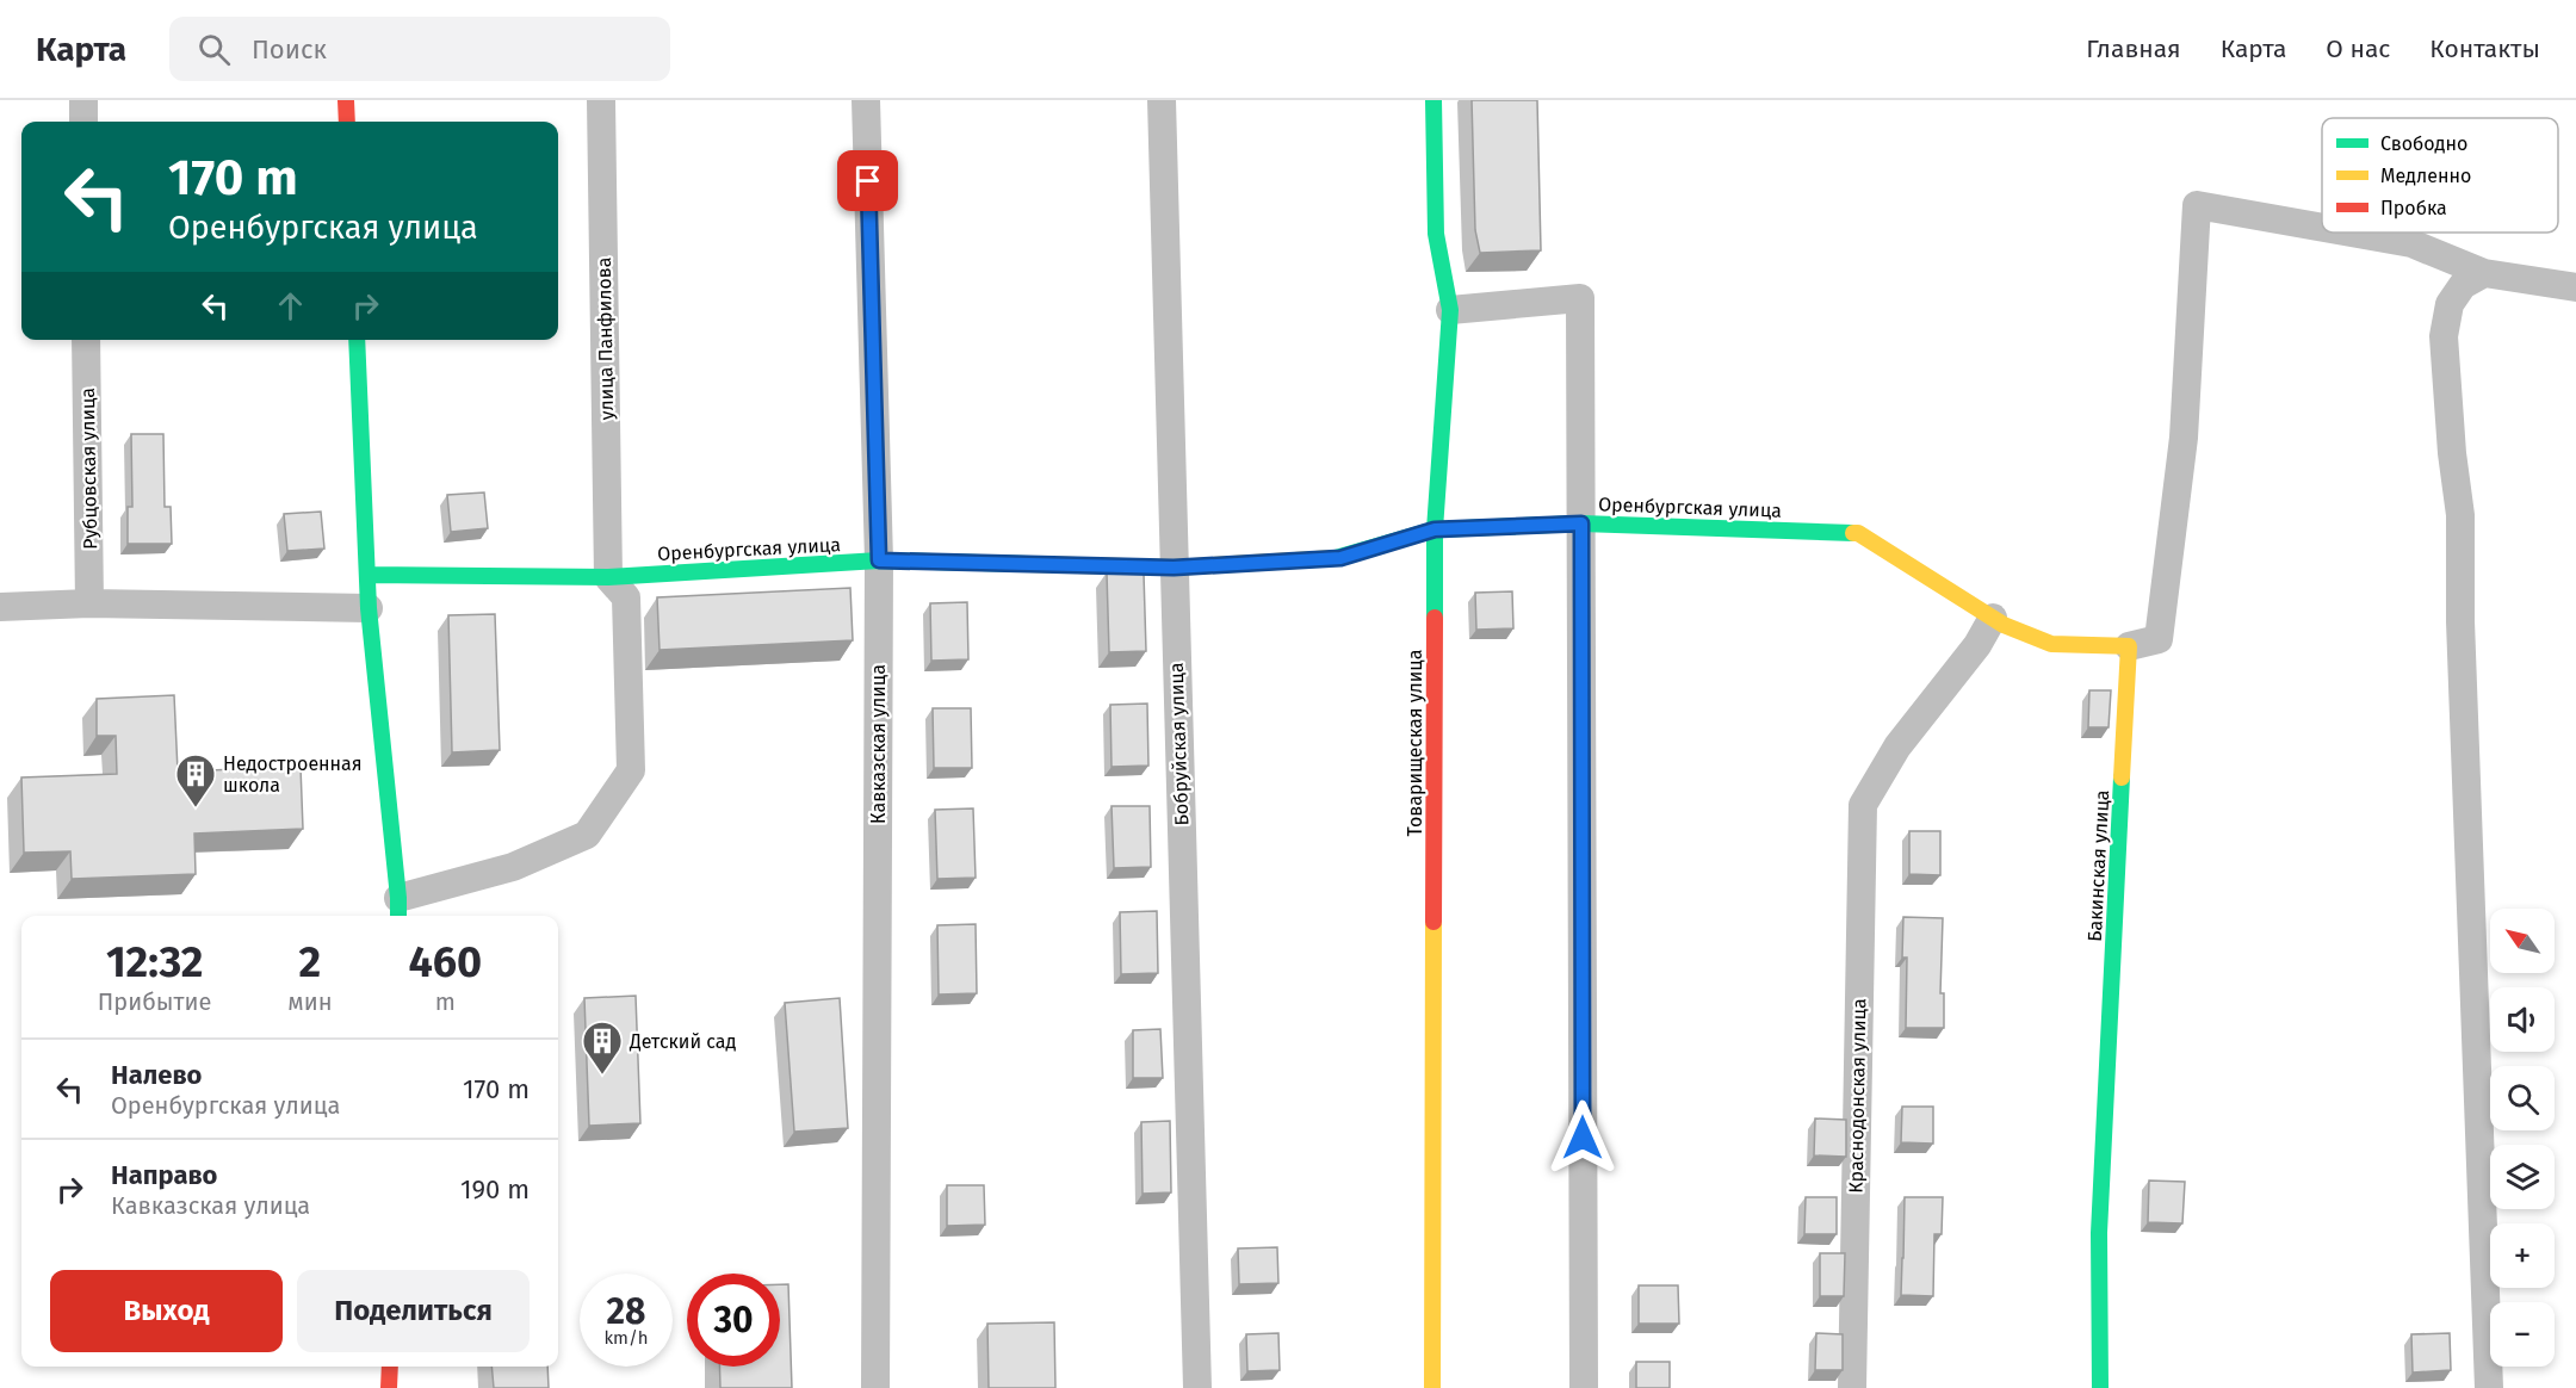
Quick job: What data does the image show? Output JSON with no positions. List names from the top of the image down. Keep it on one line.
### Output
{"streets":{"street":["улица Панфилова","Рубцовская улица","Оренбургская улица","Товарищеская улица","Кавказская улица","Бобруйская улица","Бакинская улица","Краснодонская улица"]},"crossings":[["улица Панфилова","Оренбургская улица"],["Оренбургская улица","Товарищеская улица"],["Оренбургская улица","Кавказская улица"],["Оренбургская улица","Бобруйская улица"],["Оренбургская улица","Краснодонская улица"]],"places":{"building":["Недостроенная школа","Детский сад"]},"legend":["Свободно","Медленно","Пробка"],"north":"top left","page":{"header":"Карта","search":"Поиск","nav":["Главная","Карта","О нас","Контакты"],"turn":["170 m","Оренбургская улица"],"map_buttons":["+","−"],"eta":["12:32","Прибытие","2","мин","460","m"],"list":[{"name":"Налево","note":"Оренбургская улица","value":"170 m"},{"name":"Направо","note":"Кавказская улица","value":"190 m"}],"buttons":["Выход","Поделиться"],"speed":"28 km/h","limit":"30"}}
